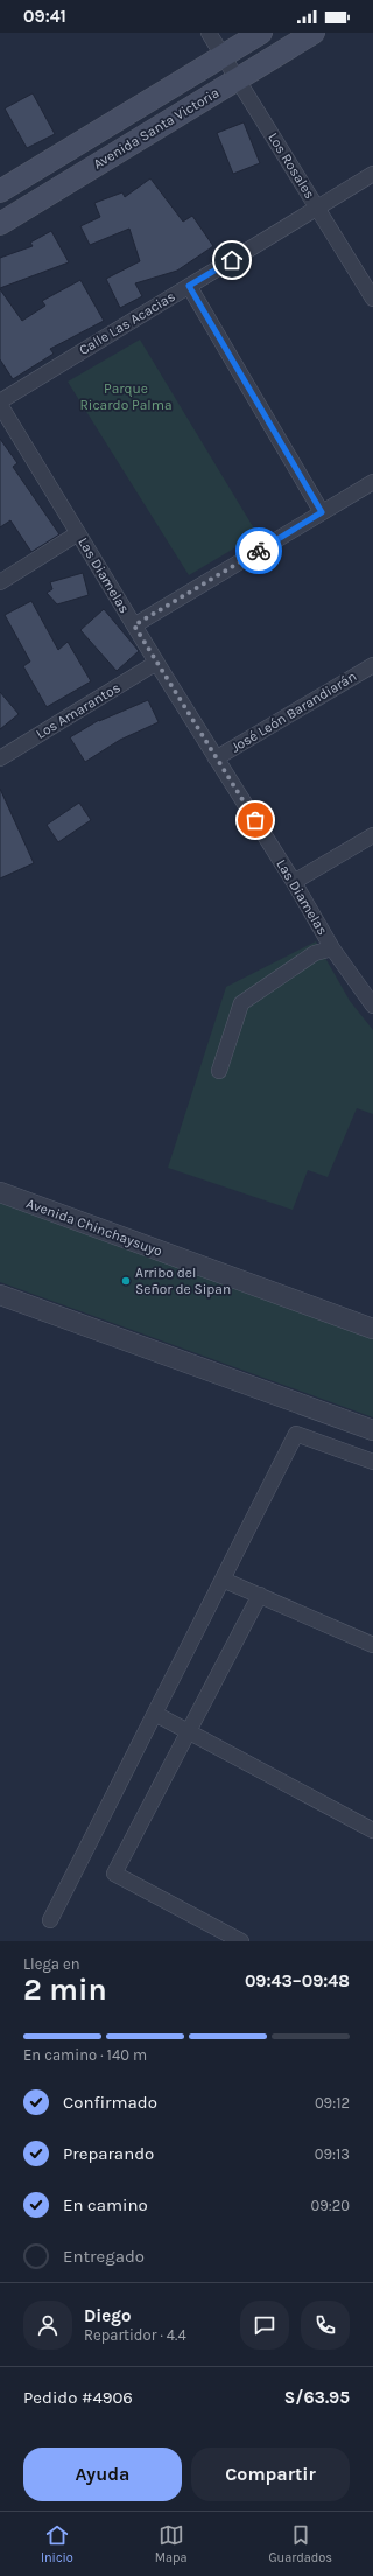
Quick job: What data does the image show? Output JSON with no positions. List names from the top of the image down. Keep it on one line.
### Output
{"streets":{"main road":["Avenida Santa Victoria"],"street":["Los Rosales","Calle Las Acacias","Las Diamelas","Los Amarantos","José León Barandiarán","Avenida Chinchaysuyo"]},"crossings":[["Avenida Santa Victoria","Los Rosales"],["Los Rosales","Calle Las Acacias"],["Las Diamelas","Los Amarantos"],["Las Diamelas","José León Barandiarán"]],"parks":["Parque Ricardo Palma"],"places":["Arribo del Señor de Sipan"],"page":{"status":"09:41","heading":["2 min","Llega en","09:43–09:48"],"panel":["Diego","Repartidor · 4.4","Pedido #4906","S/63.95"],"bar":"En camino · 140 m","list":[["Confirmado","09:12"],["Preparando","09:13"],["En camino","09:20"],"Entregado"],"buttons":["Ayuda","Compartir"],"tabs":["Inicio","Mapa","Guardados"]}}
